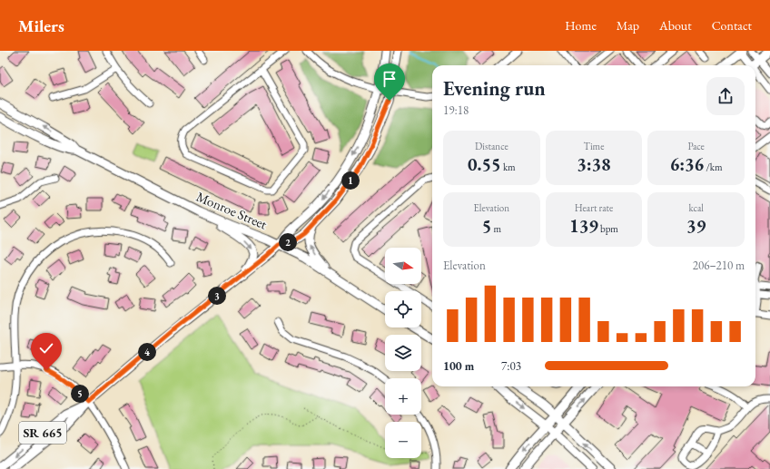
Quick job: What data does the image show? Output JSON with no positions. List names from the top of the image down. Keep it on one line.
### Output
{"streets":{"main road":["Monroe Street","SR 665"]},"crossings":[["Monroe Street","SR 665"]],"north":"right","page":{"header":"Milers","nav":["Home","Map","About","Contact"],"heading":["Evening run","19:18"],"stats":[["Distance","0.55 km"],["Time","3:38"],["Pace","6:36 /km"],["Elevation","5 m"],["Heart rate","139 bpm"],["kcal","39"]],"pins":["1","2","3","4","5"],"map_buttons":["+","−"],"chart":["Elevation","206–210 m"],"list":[{"name":"100 m","note":"7:03"}]}}
